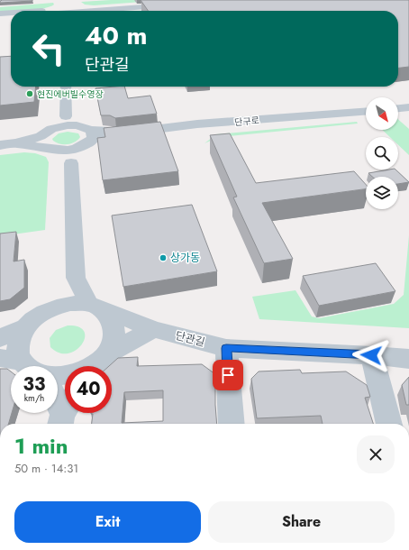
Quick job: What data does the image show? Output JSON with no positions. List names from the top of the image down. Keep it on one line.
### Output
{"streets":{"street":["단구로","단관길"]},"places":["현진에버빌수영장","상가동"],"north":"bottom right","page":{"turn":["40 m","단관길"],"speed":"33 km/h","limit":"40","heading":["1 min","50 m · 14:31"],"buttons":["Exit","Share"]}}
